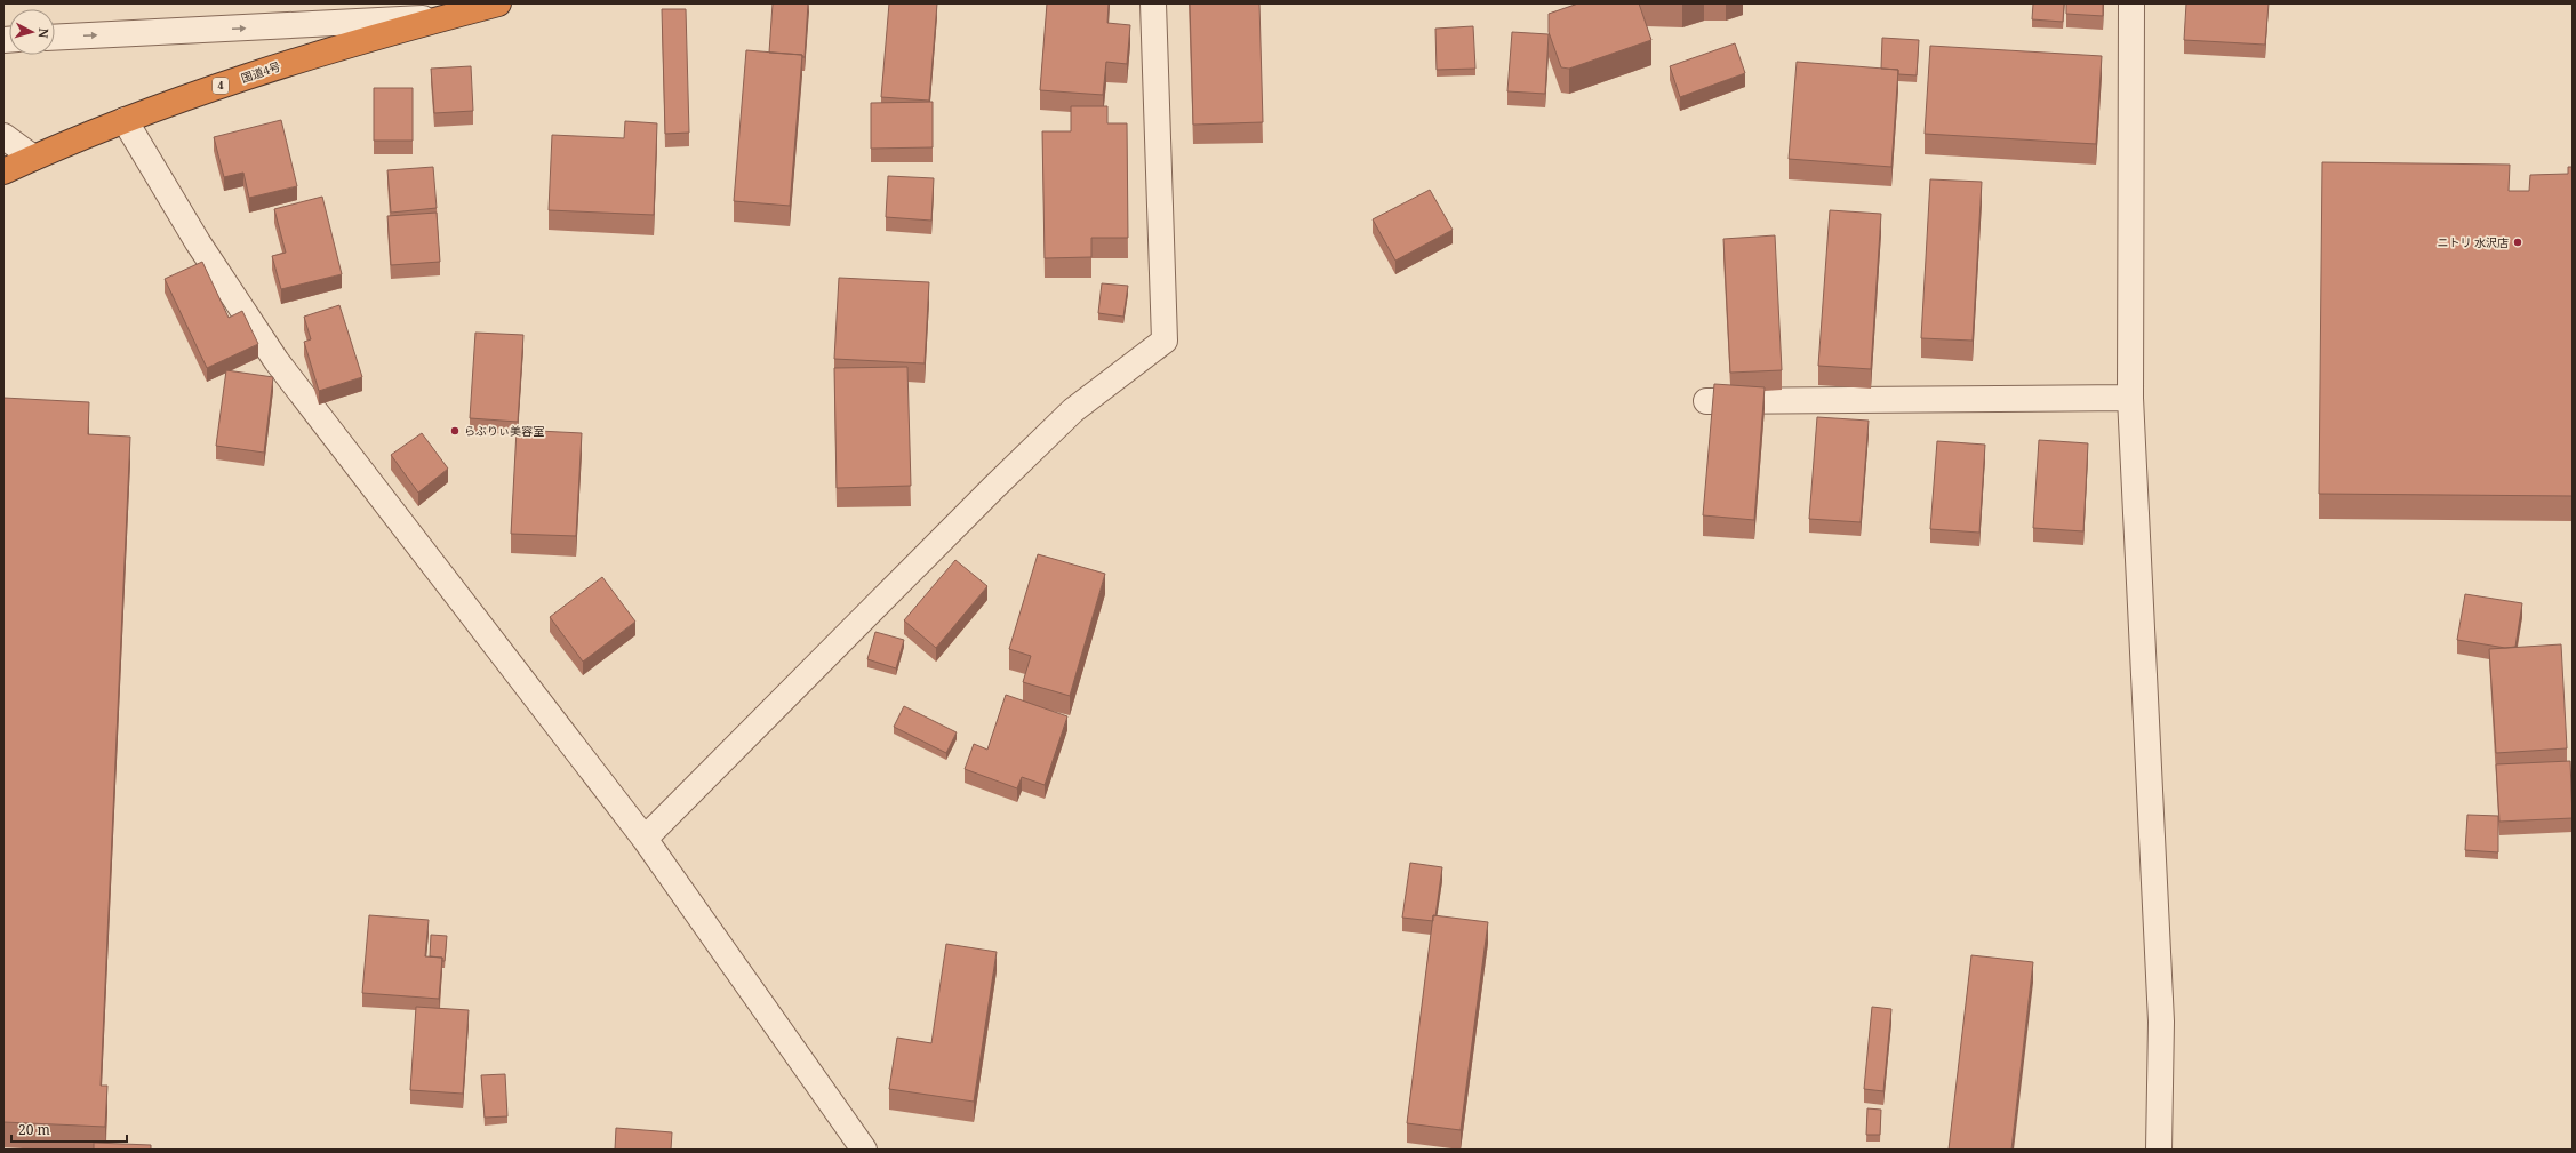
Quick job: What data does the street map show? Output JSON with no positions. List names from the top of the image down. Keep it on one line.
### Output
{"streets":{"highway":["国道4号","4"]},"places":["ニトリ 水沢店","らぶりぃ美容室"],"scale_bar":"20 m","north":"right"}
